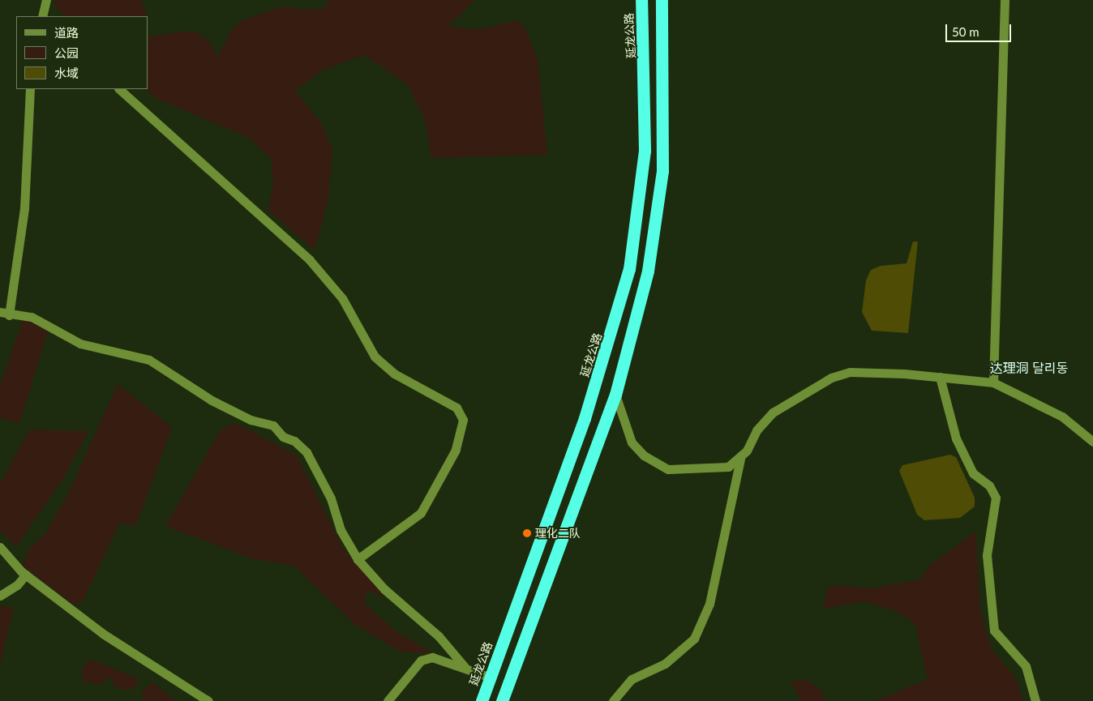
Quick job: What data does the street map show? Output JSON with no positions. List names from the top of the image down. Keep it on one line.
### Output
{"streets":{"highway":["延龙公路"]},"districts":["达理洞 달리동"],"places":["理化二队"],"legend":["道路","公园","水域"],"scale_bar":"50 m"}
